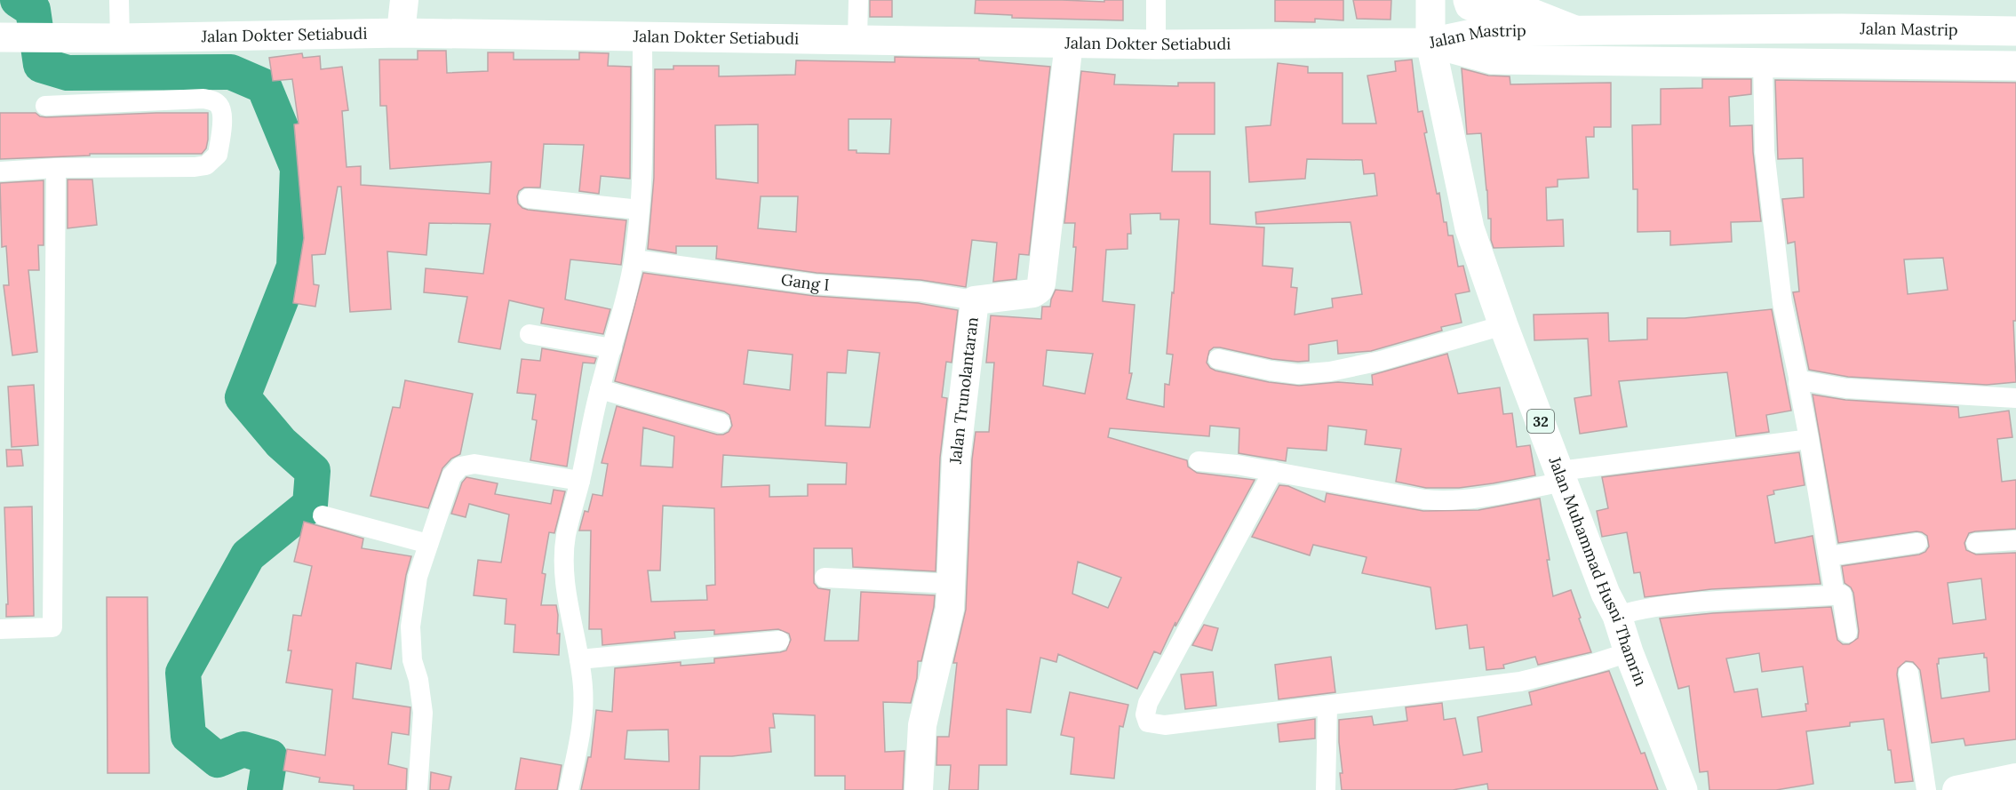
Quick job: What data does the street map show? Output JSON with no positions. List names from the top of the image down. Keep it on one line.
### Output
{"streets":{"main road":["Jalan Mastrip","Jalan Dokter Setiabudi","32","Jalan Muhammad Husni Thamrin"],"street":["Gang I","Jalan Trunolantaran"]},"crossings":[["Jalan Mastrip","Jalan Dokter Setiabudi"],["Jalan Mastrip","32"],["Jalan Mastrip","Jalan Muhammad Husni Thamrin"],["Jalan Dokter Setiabudi","Jalan Trunolantaran"],["Jalan Dokter Setiabudi","32"],["Jalan Dokter Setiabudi","Jalan Muhammad Husni Thamrin"],["Gang I","Jalan Trunolantaran"],["32","Jalan Muhammad Husni Thamrin"]]}
